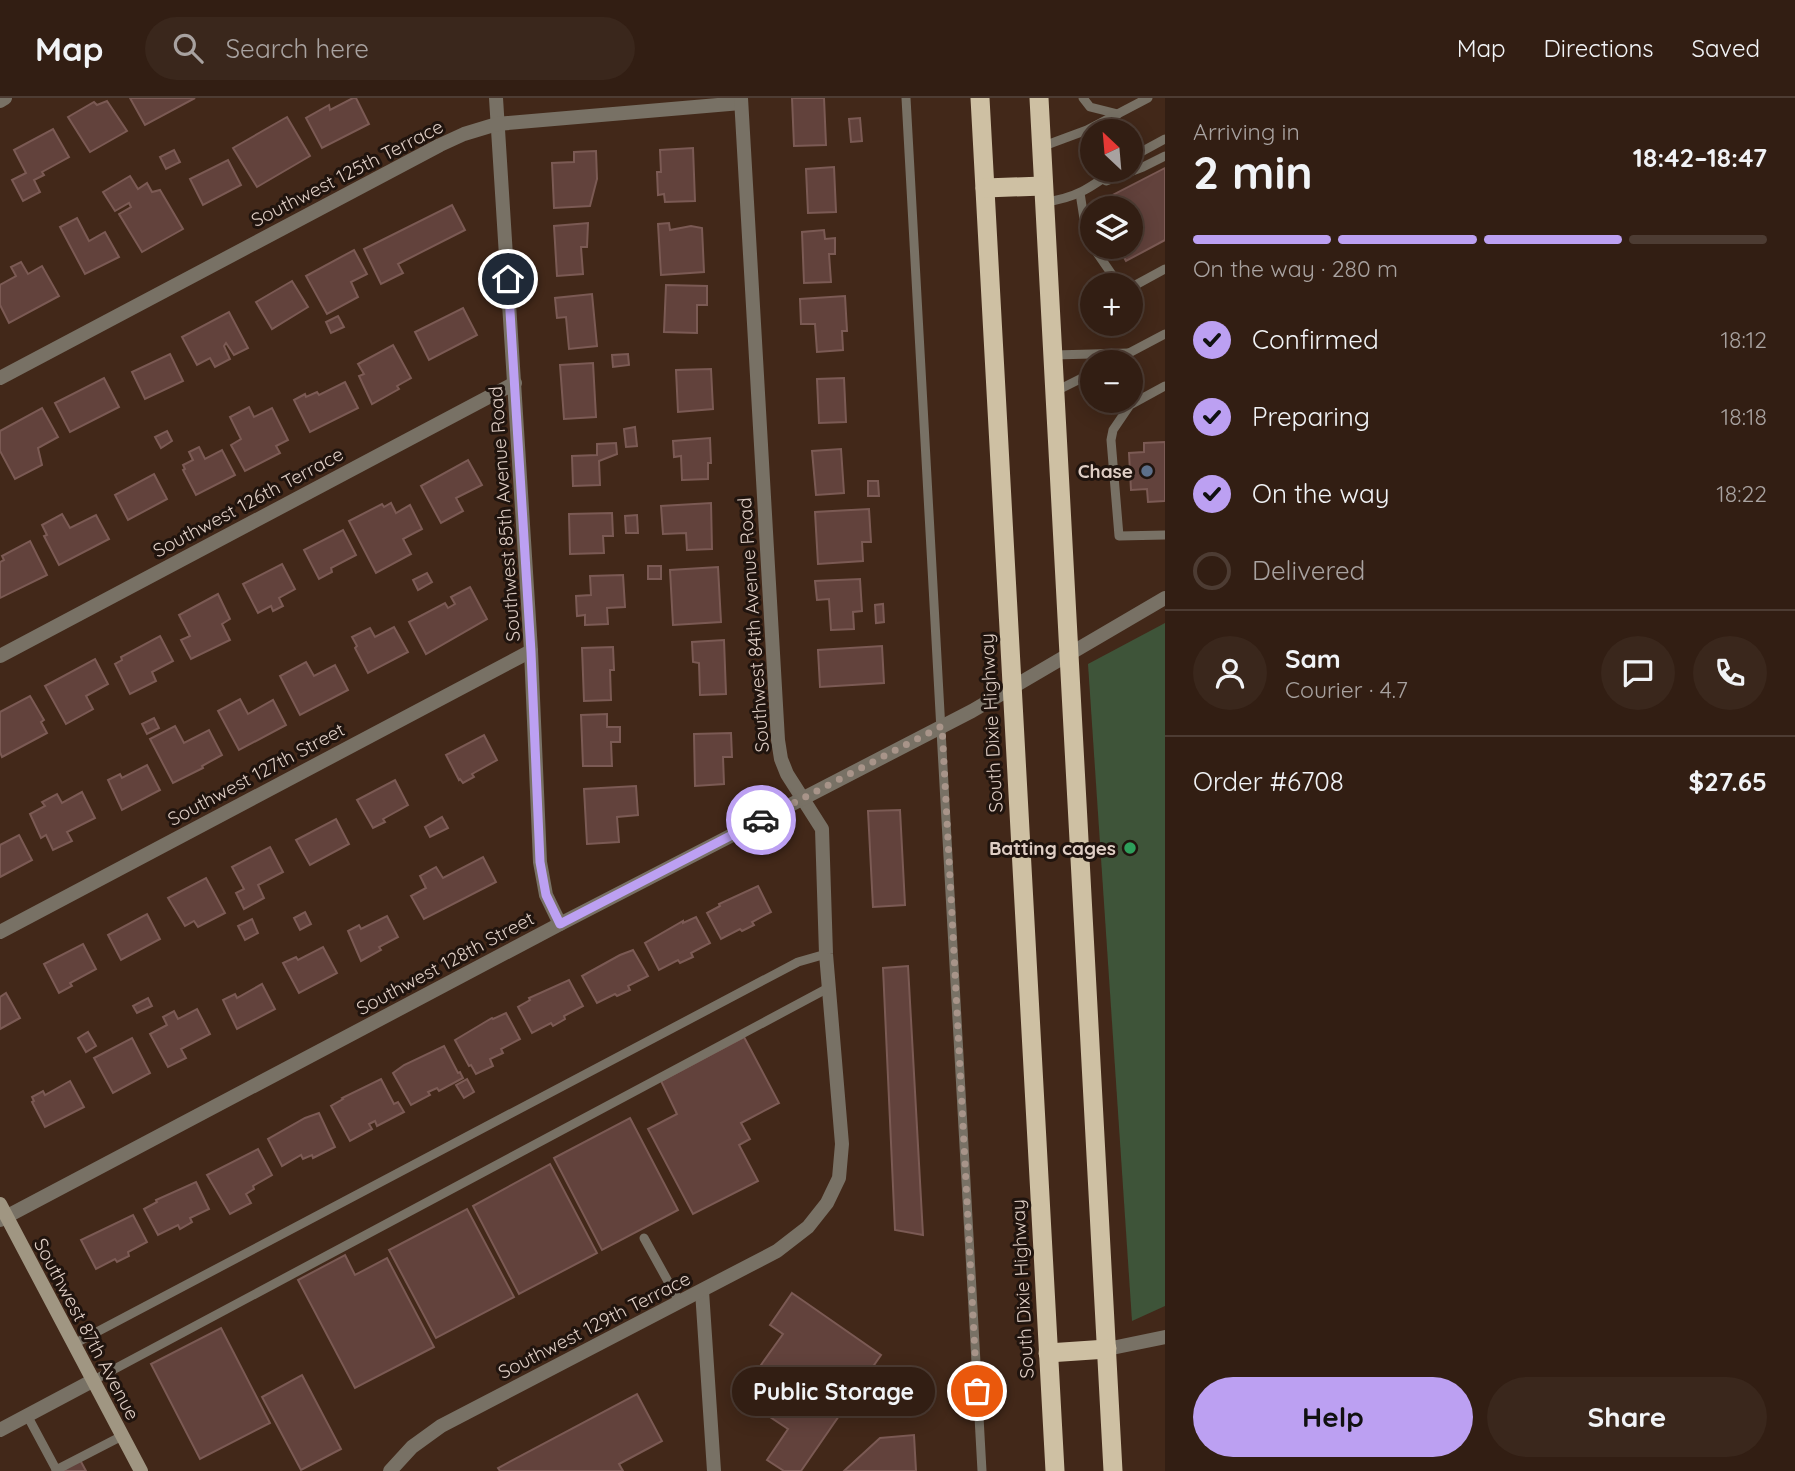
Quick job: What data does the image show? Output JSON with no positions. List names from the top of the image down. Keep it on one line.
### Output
{"streets":{"highway":["South Dixie Highway"],"main road":["Southwest 87th Avenue"],"street":["Southwest 125th Terrace","Southwest 126th Terrace","Southwest 85th Avenue Road","Southwest 84th Avenue Road","Southwest 127th Street","Southwest 128th Street","Southwest 129th Terrace"]},"crossings":[["Southwest 125th Terrace","Southwest 85th Avenue Road"],["Southwest 125th Terrace","Southwest 84th Avenue Road"],["Southwest 126th Terrace","Southwest 85th Avenue Road"],["Southwest 85th Avenue Road","Southwest 127th Street"],["Southwest 85th Avenue Road","Southwest 128th Street"],["Southwest 84th Avenue Road","Southwest 128th Street"],["Southwest 84th Avenue Road","Southwest 129th Terrace"],["South Dixie Highway","Southwest 128th Street"],["Southwest 128th Street","Southwest 87th Avenue"]],"places":["Chase","Batting cages","Public Storage"],"north":"top left","page":{"header":"Map","search":"Search here","nav":["Map","Directions","Saved"],"heading":["2 min","Arriving in","18:42–18:47"],"panel":["Sam","Courier · 4.7","Order #6708","$27.65"],"map_buttons":["+","−"],"bar":"On the way · 280 m","list":[["Confirmed","18:12"],["Preparing","18:18"],["On the way","18:22"],"Delivered"],"buttons":["Help","Share"],"bubble":"Public Storage"}}
